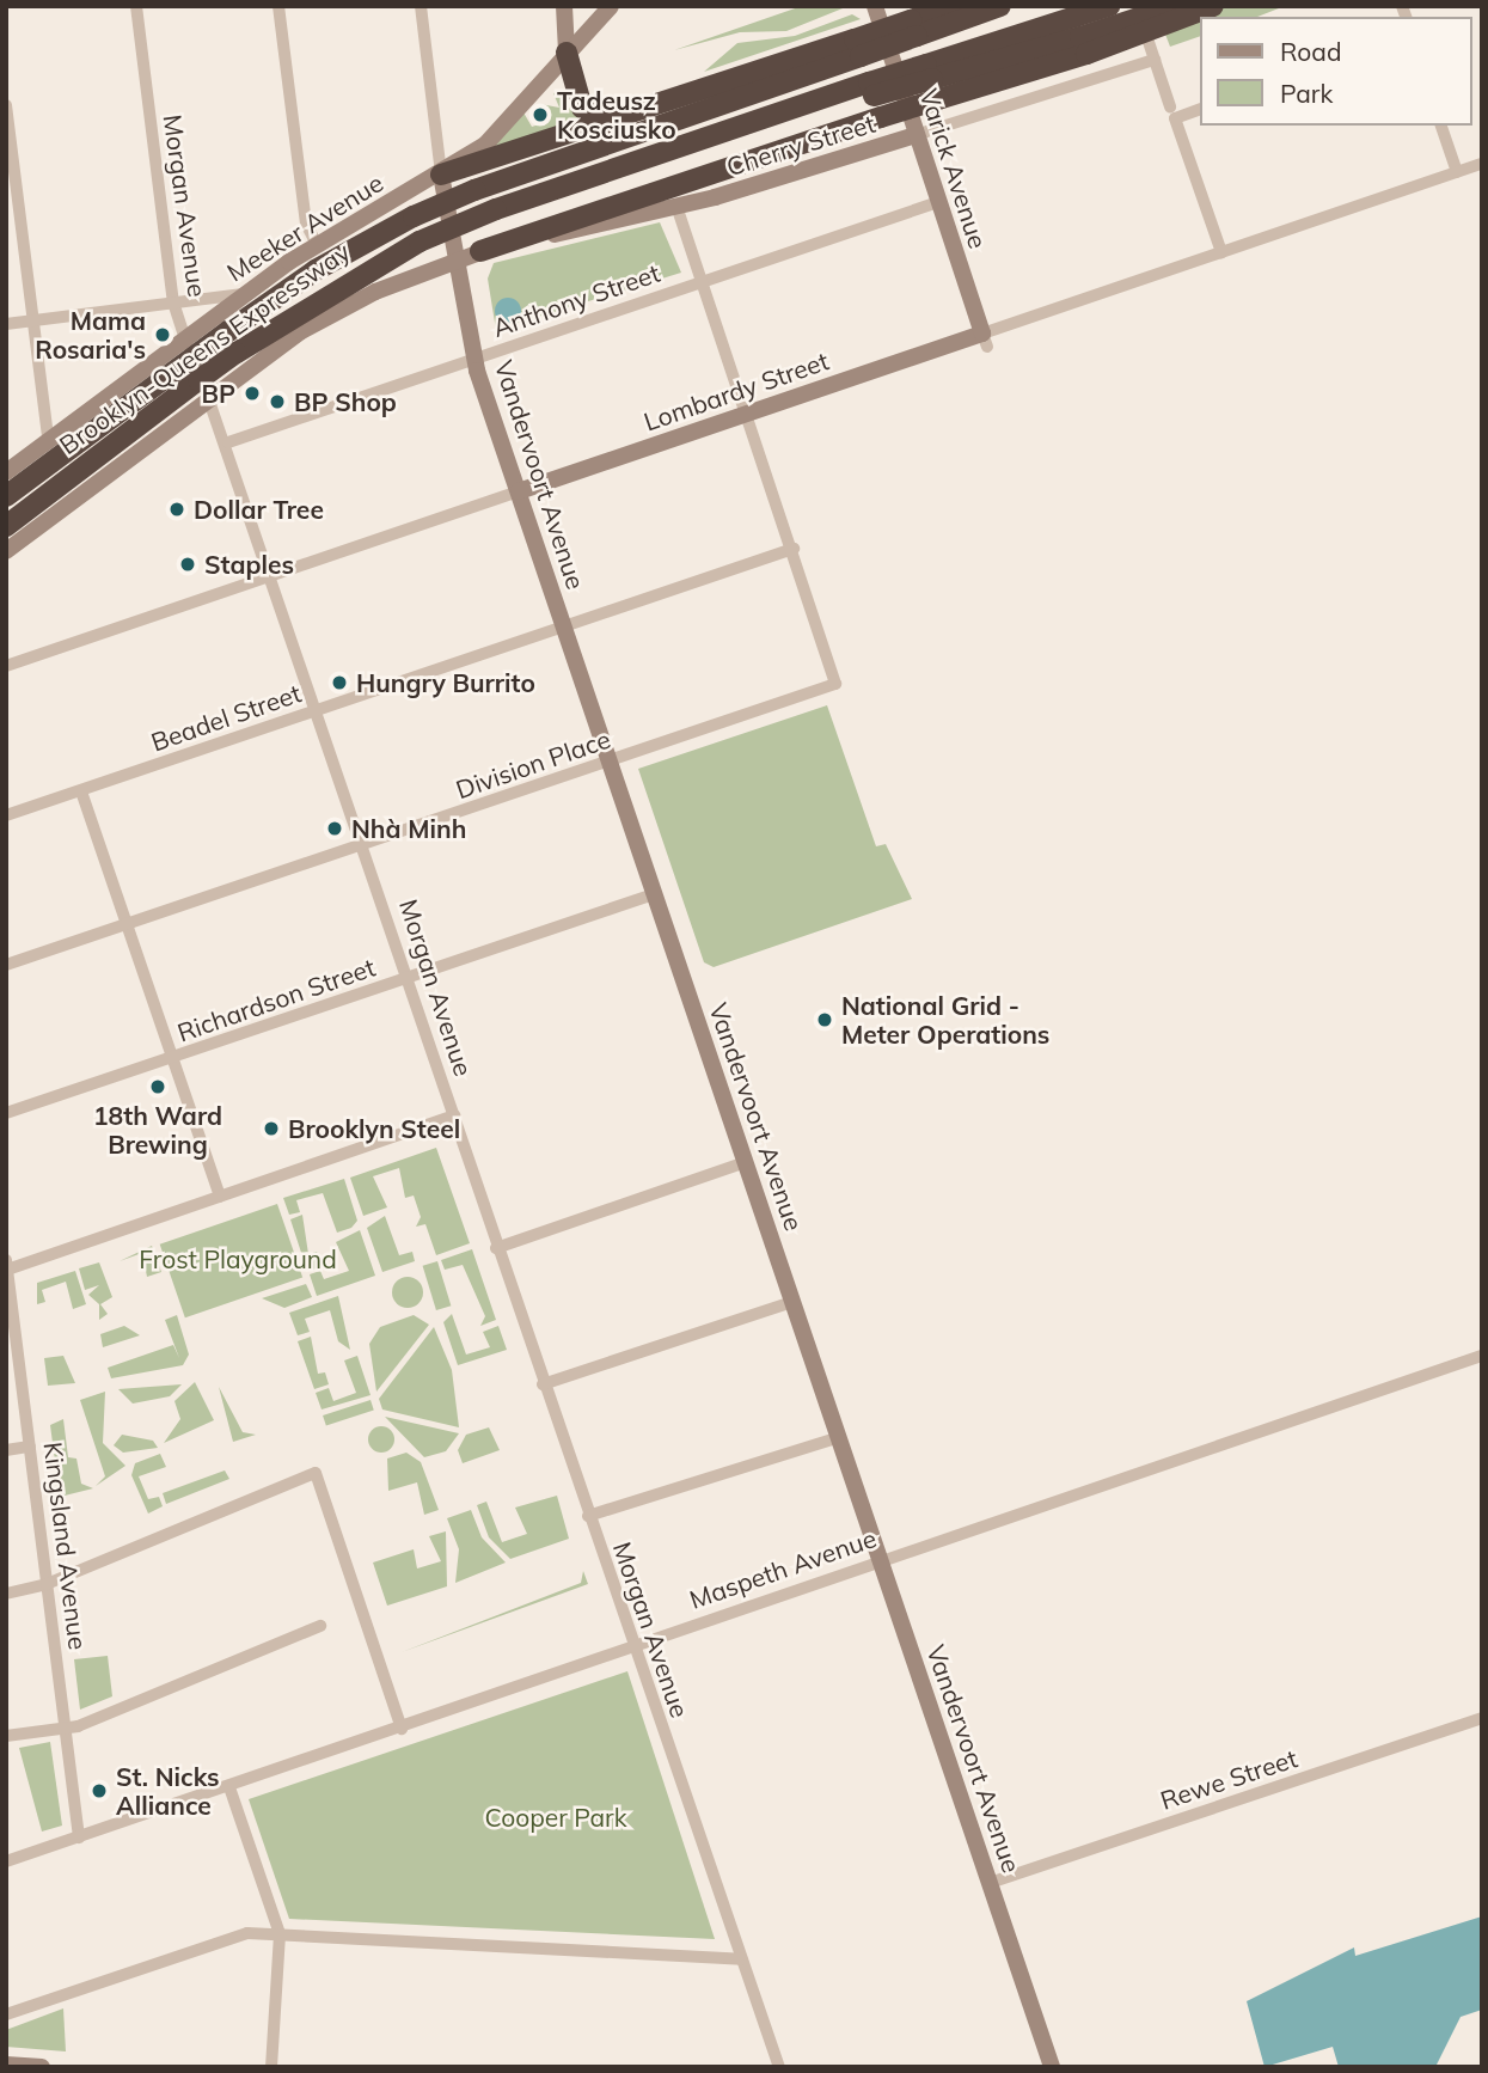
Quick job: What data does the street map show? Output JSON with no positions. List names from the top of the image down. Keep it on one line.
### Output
{"streets":{"highway":["Brooklyn-Queens Expressway"],"main road":["Cherry Street","Varick Avenue","Meeker Avenue","Lombardy Street","Vandervoort Avenue"],"street":["Morgan Avenue","Anthony Street","Beadel Street","Division Place","Richardson Street","Kingsland Avenue","Maspeth Avenue","Rewe Street"]},"crossings":[["Cherry Street","Varick Avenue"],["Cherry Street","Vandervoort Avenue"],["Varick Avenue","Anthony Street"],["Varick Avenue","Lombardy Street"],["Morgan Avenue","Meeker Avenue"],["Morgan Avenue","Anthony Street"],["Morgan Avenue","Lombardy Street"],["Morgan Avenue","Beadel Street"],["Morgan Avenue","Division Place"],["Morgan Avenue","Richardson Street"],["Morgan Avenue","Maspeth Avenue"],["Meeker Avenue","Vandervoort Avenue"],["Anthony Street","Vandervoort Avenue"],["Lombardy Street","Vandervoort Avenue"],["Vandervoort Avenue","Beadel Street"],["Vandervoort Avenue","Division Place"],["Vandervoort Avenue","Richardson Street"],["Vandervoort Avenue","Maspeth Avenue"],["Vandervoort Avenue","Rewe Street"],["Beadel Street","Division Place"],["Kingsland Avenue","Maspeth Avenue"]],"parks":["Frost Playground","Cooper Park"],"places":["Tadeusz Kosciusko","Mama Rosaria's","BP","BP Shop","Dollar Tree","Staples","Hungry Burrito","Nhà Minh","National Grid - Meter Operations","18th Ward Brewing","Brooklyn Steel","St. Nicks Alliance"],"legend":["Road","Park"]}
